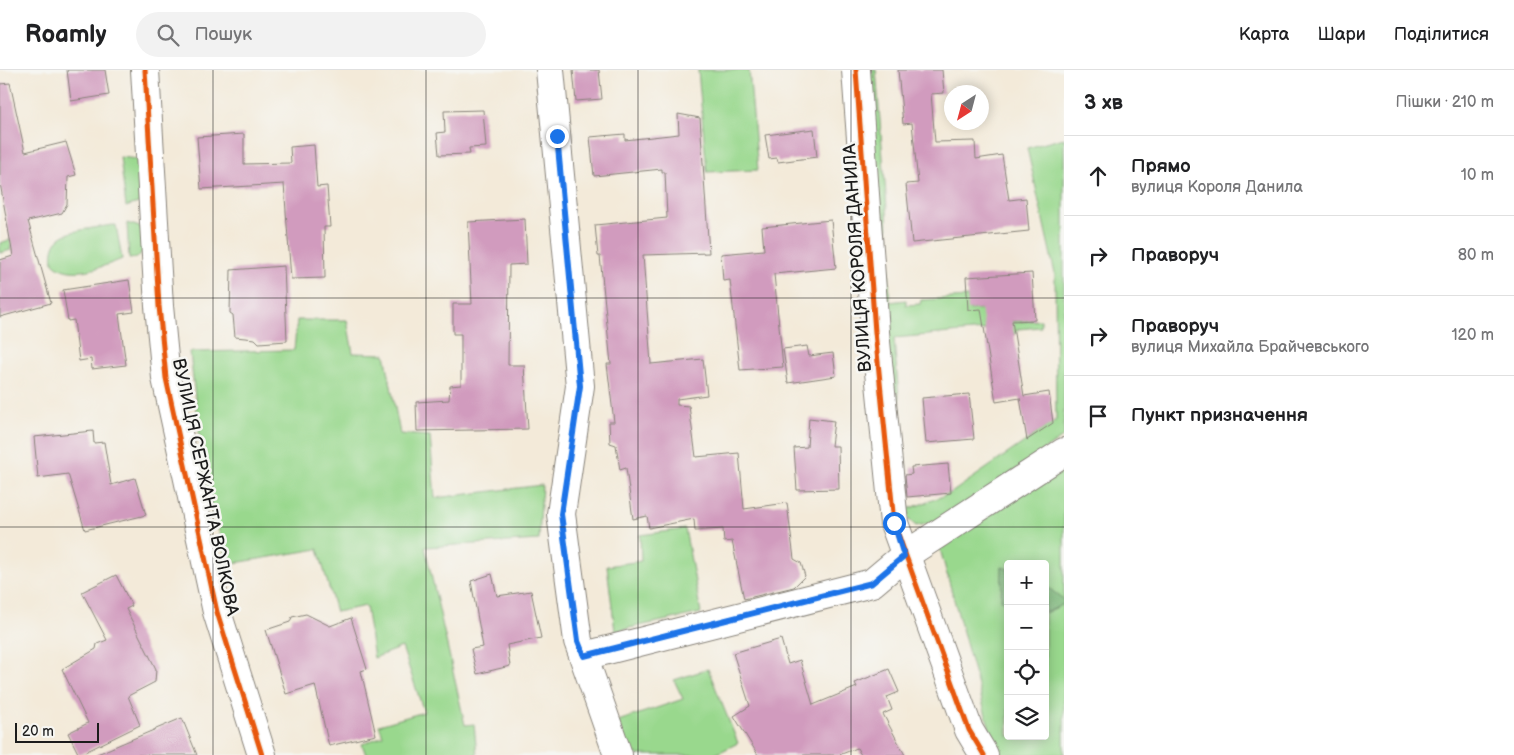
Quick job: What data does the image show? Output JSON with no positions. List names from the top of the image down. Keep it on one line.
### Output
{"streets":{"street":["ВУЛИЦЯ КОРОЛЯ ДАНИЛА","ВУЛИЦЯ СЕРЖАНТА ВОЛКОВА"]},"scale_bar":"20 m","north":"bottom left","page":{"header":"Roamly","search":"Пошук","nav":["Карта","Шари","Поділитися"],"heading":["3 хв","Пішки · 210 m"],"list":[["Прямо","вулиця Короля Данила","10 m"],["Праворуч","80 m"],["Праворуч","вулиця Михайла Брайчевського","120 m"],"Пункт призначення"],"map_buttons":["+","−"],"scale":"20 m"}}
